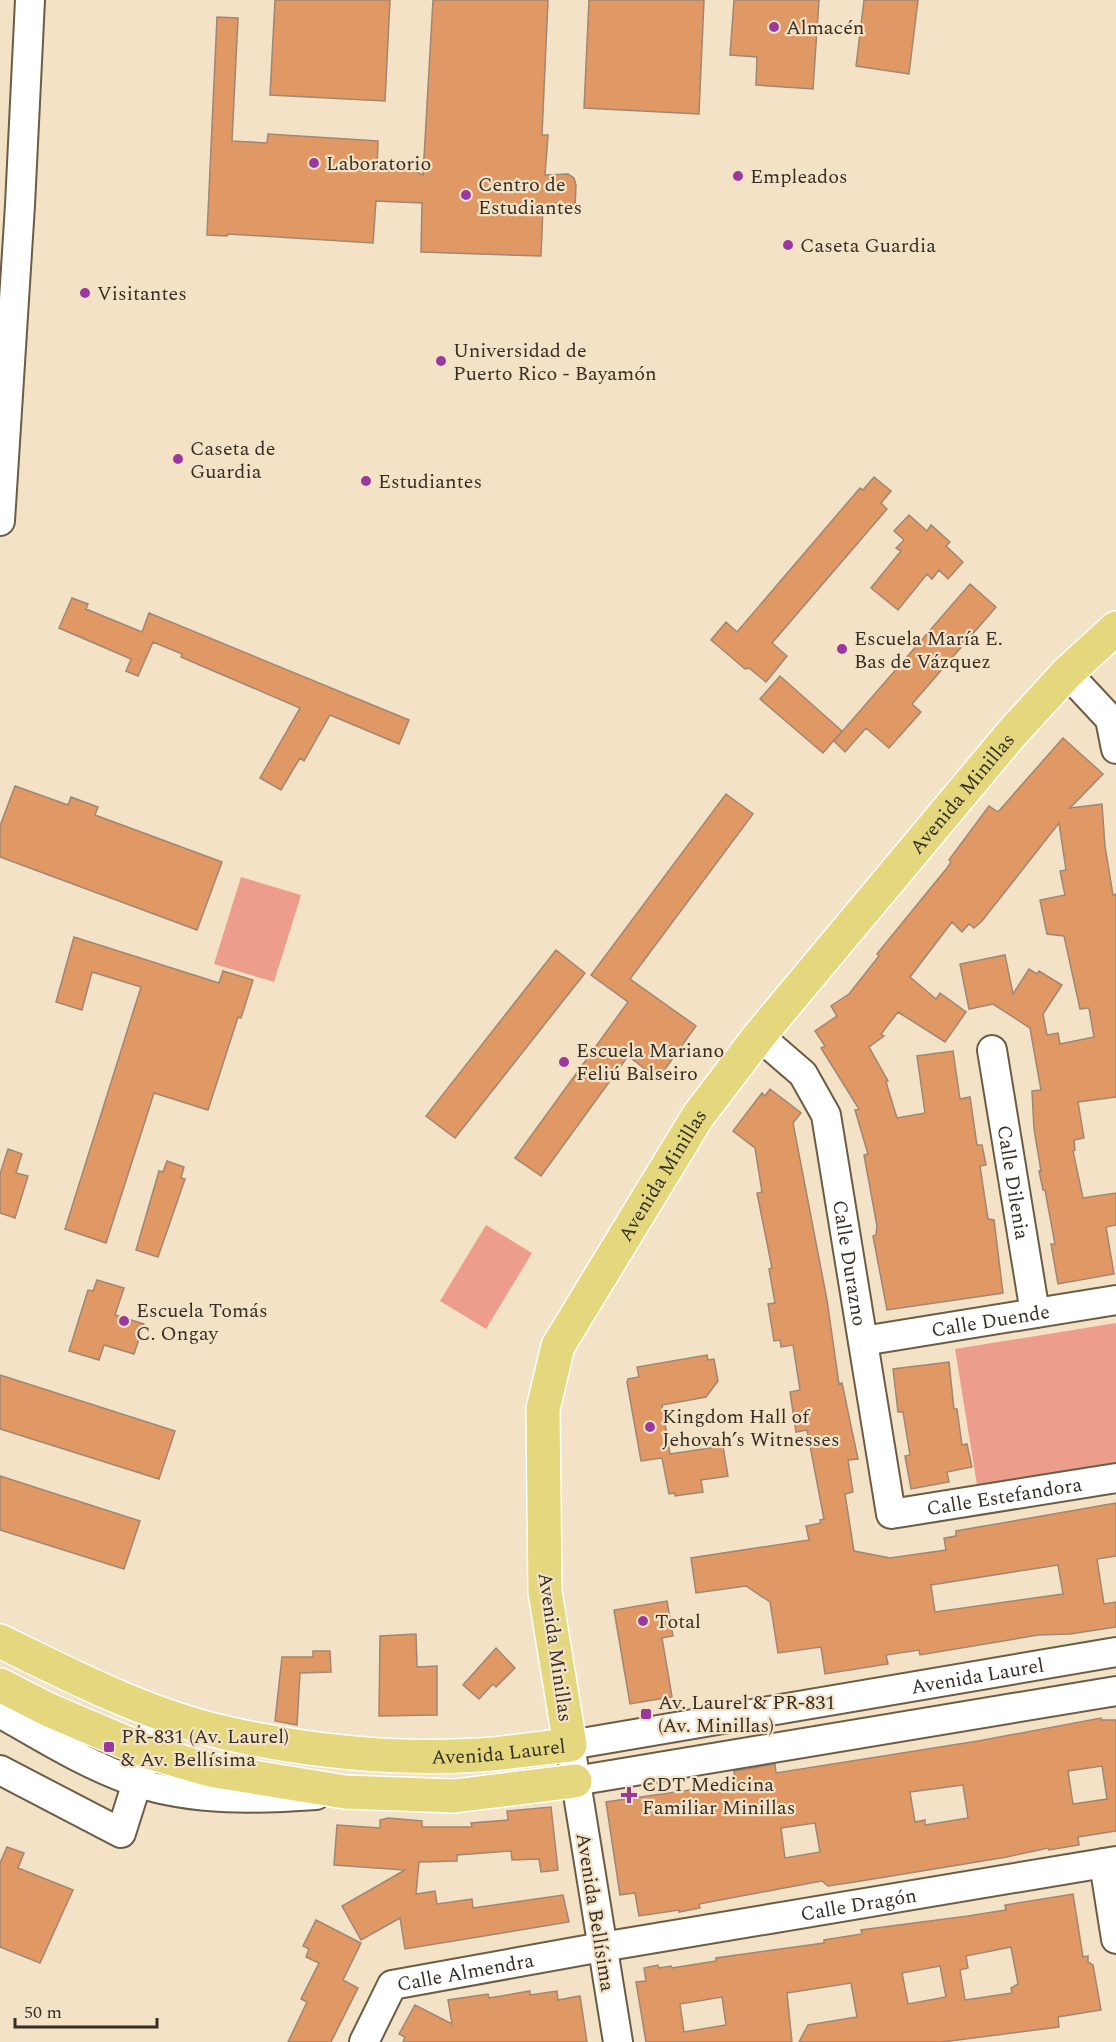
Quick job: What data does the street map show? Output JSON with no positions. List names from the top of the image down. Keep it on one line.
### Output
{"streets":{"main road":["Avenida Minillas","Avenida Laurel"],"street":["Calle Dilenia","Calle Durazno","Calle Duende","Calle Estefandora","Calle Dragón","Avenida Bellísima","Calle Almendra"]},"crossings":[["Avenida Minillas","Calle Durazno"],["Avenida Minillas","Avenida Laurel"],["Avenida Minillas","Avenida Bellísima"],["Calle Dilenia","Calle Duende"],["Calle Durazno","Calle Duende"],["Calle Durazno","Calle Estefandora"],["Avenida Laurel","Avenida Bellísima"],["Calle Dragón","Avenida Bellísima"],["Calle Dragón","Calle Almendra"],["Avenida Bellísima","Calle Almendra"]],"places":{"other":["Almacén","Laboratorio","Empleados","Centro de Estudiantes","Caseta Guardia","Visitantes","Universidad de Puerto Rico - Bayamón","Caseta de Guardia","Estudiantes","Escuela María E. Bas de Vázquez","Escuela Mariano Feliú Balseiro","Escuela Tomás C. Ongay","Kingdom Hall of Jehovah’s Witnesses","Total"],"transit":["Av. Laurel & PR-831 (Av. Minillas)","PR-831 (Av. Laurel) & Av. Bellísima"],"health":["CDT Medicina Familiar Minillas"]},"scale_bar":"50 m"}
